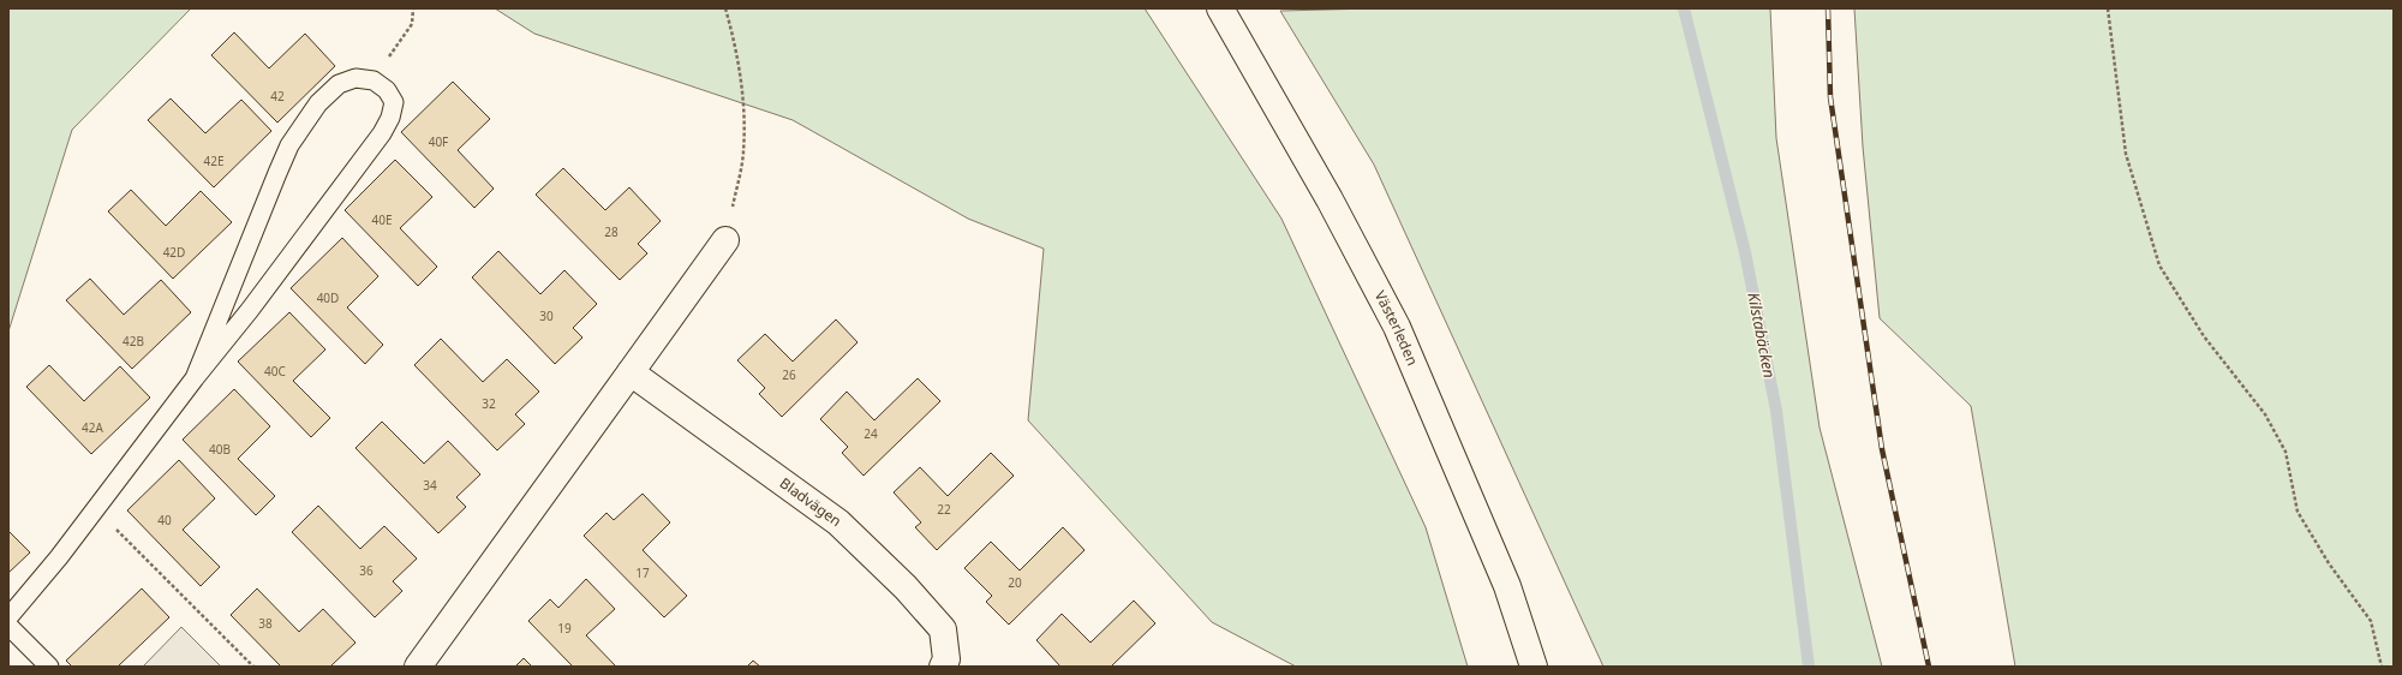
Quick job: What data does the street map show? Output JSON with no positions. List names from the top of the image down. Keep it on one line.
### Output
{"streets":{"street":["Västerleden","Bladvägen"]},"water":["Kilstabäcken"],"house_numbers":["42","40F","42E","40E","28","42D","40D","30","42B","40C","26","32","42A","24","40B","34","22","40","36","17","20","38","19"]}
